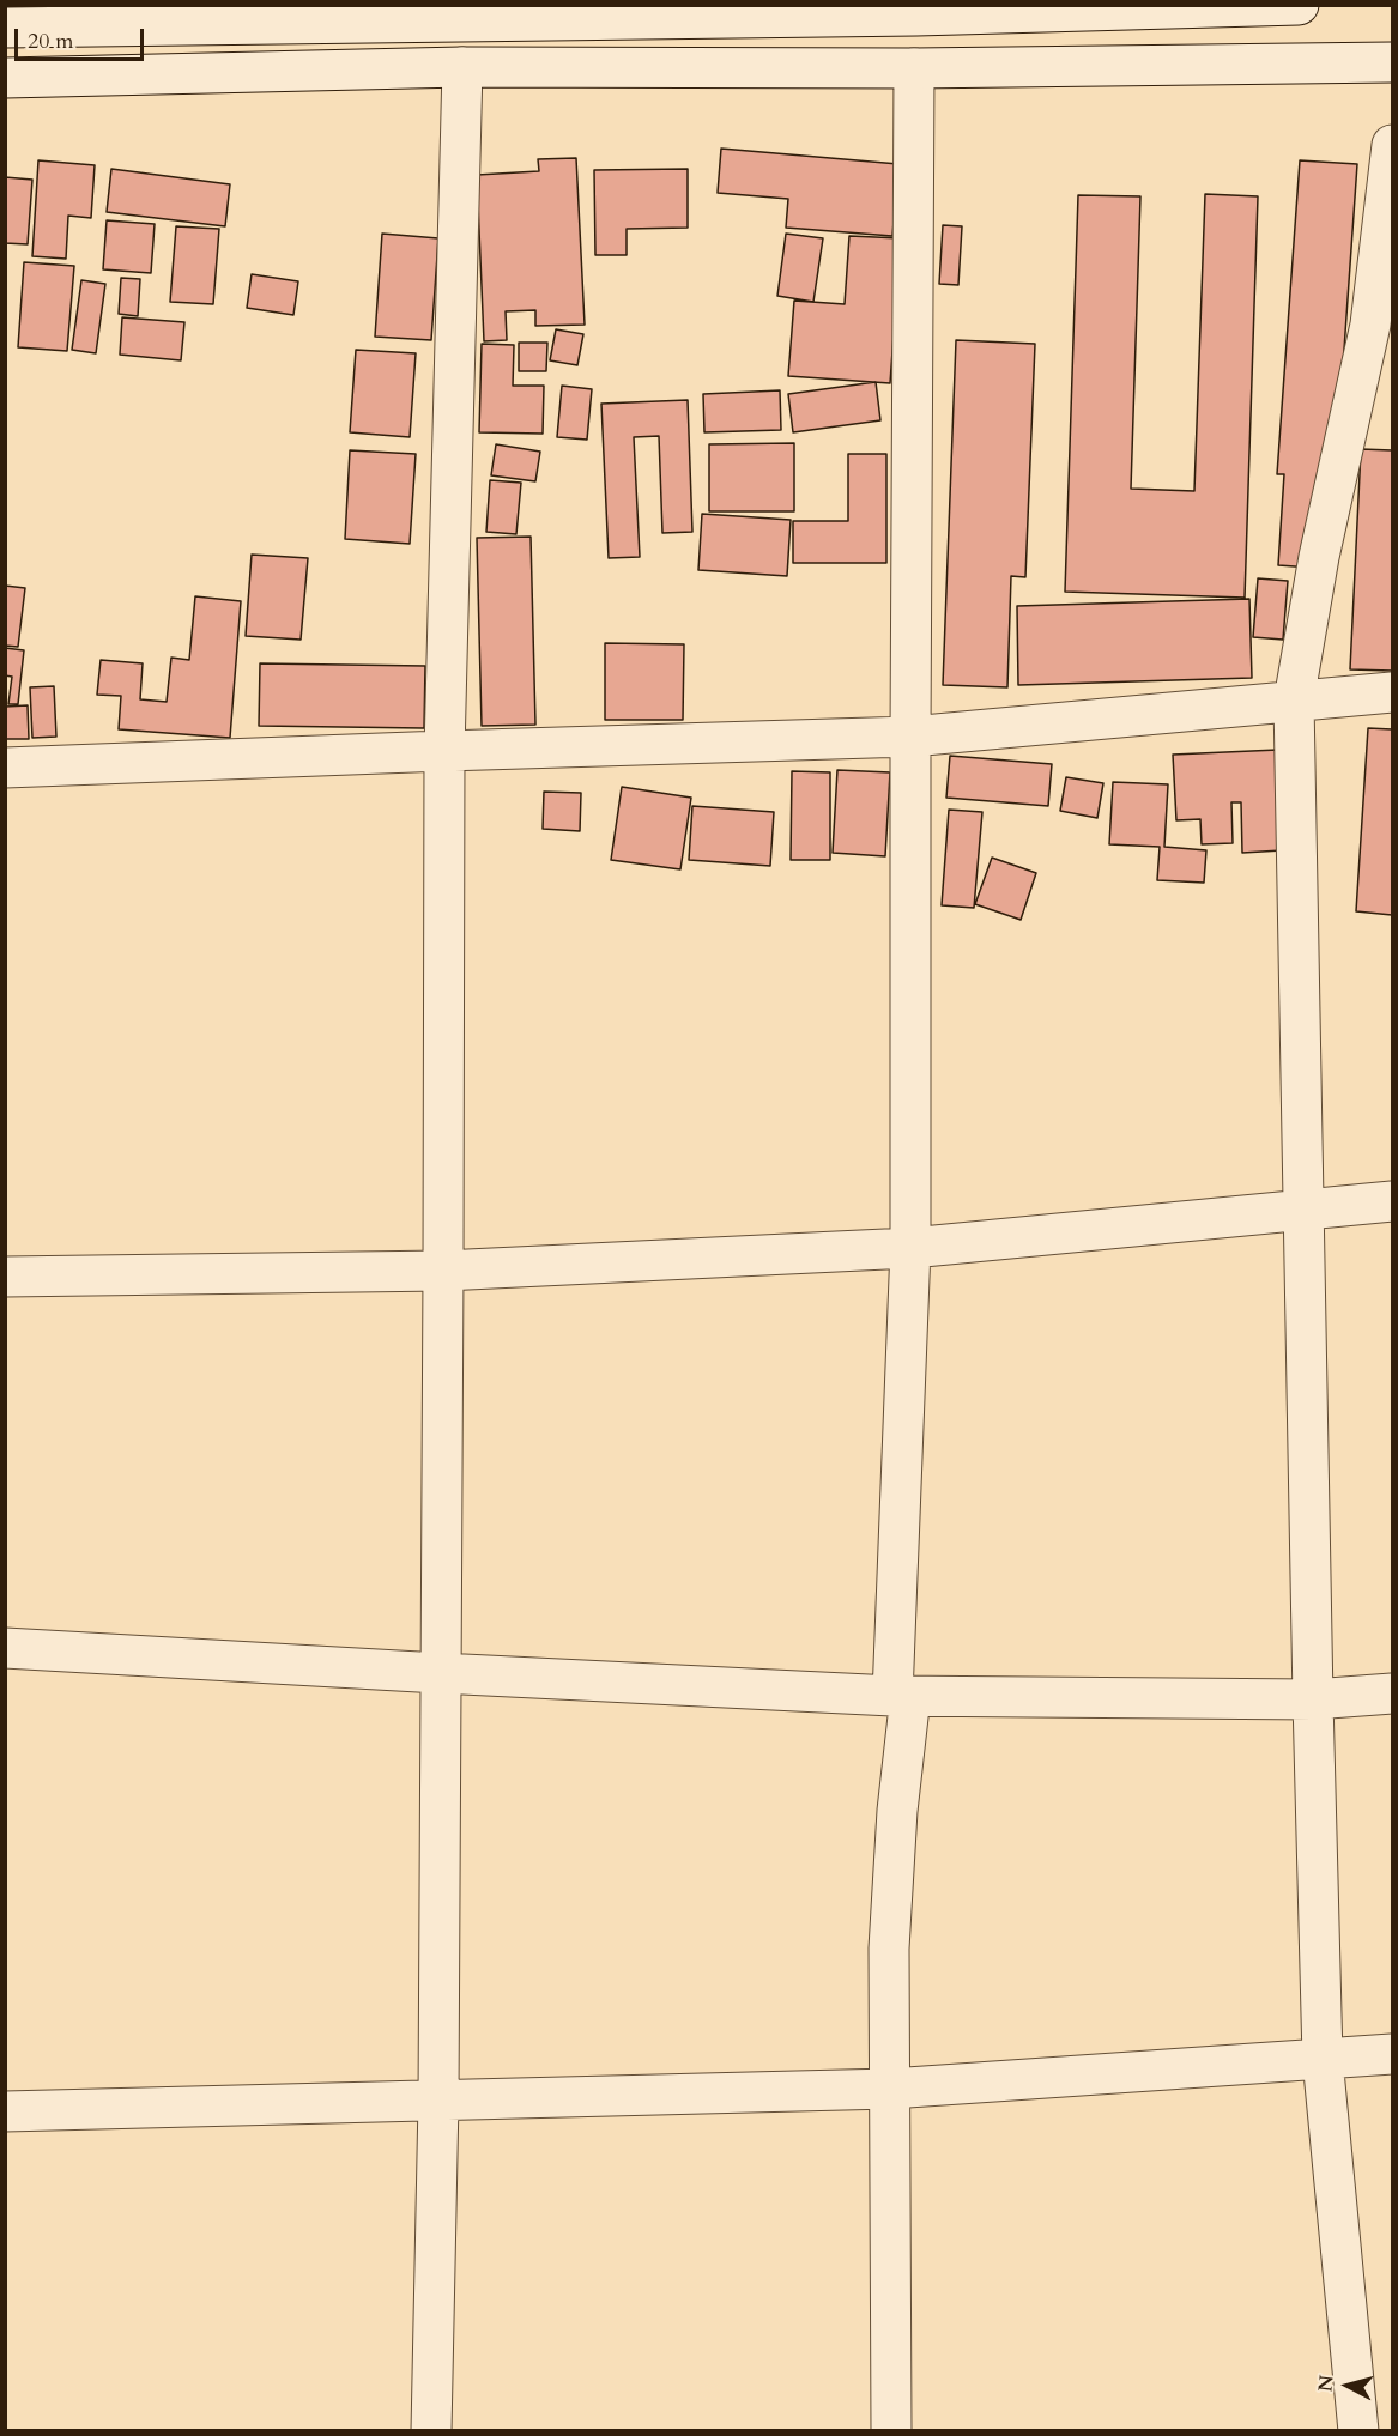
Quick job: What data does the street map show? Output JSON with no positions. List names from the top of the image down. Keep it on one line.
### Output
{"scale_bar":"20 m","north":"left"}
